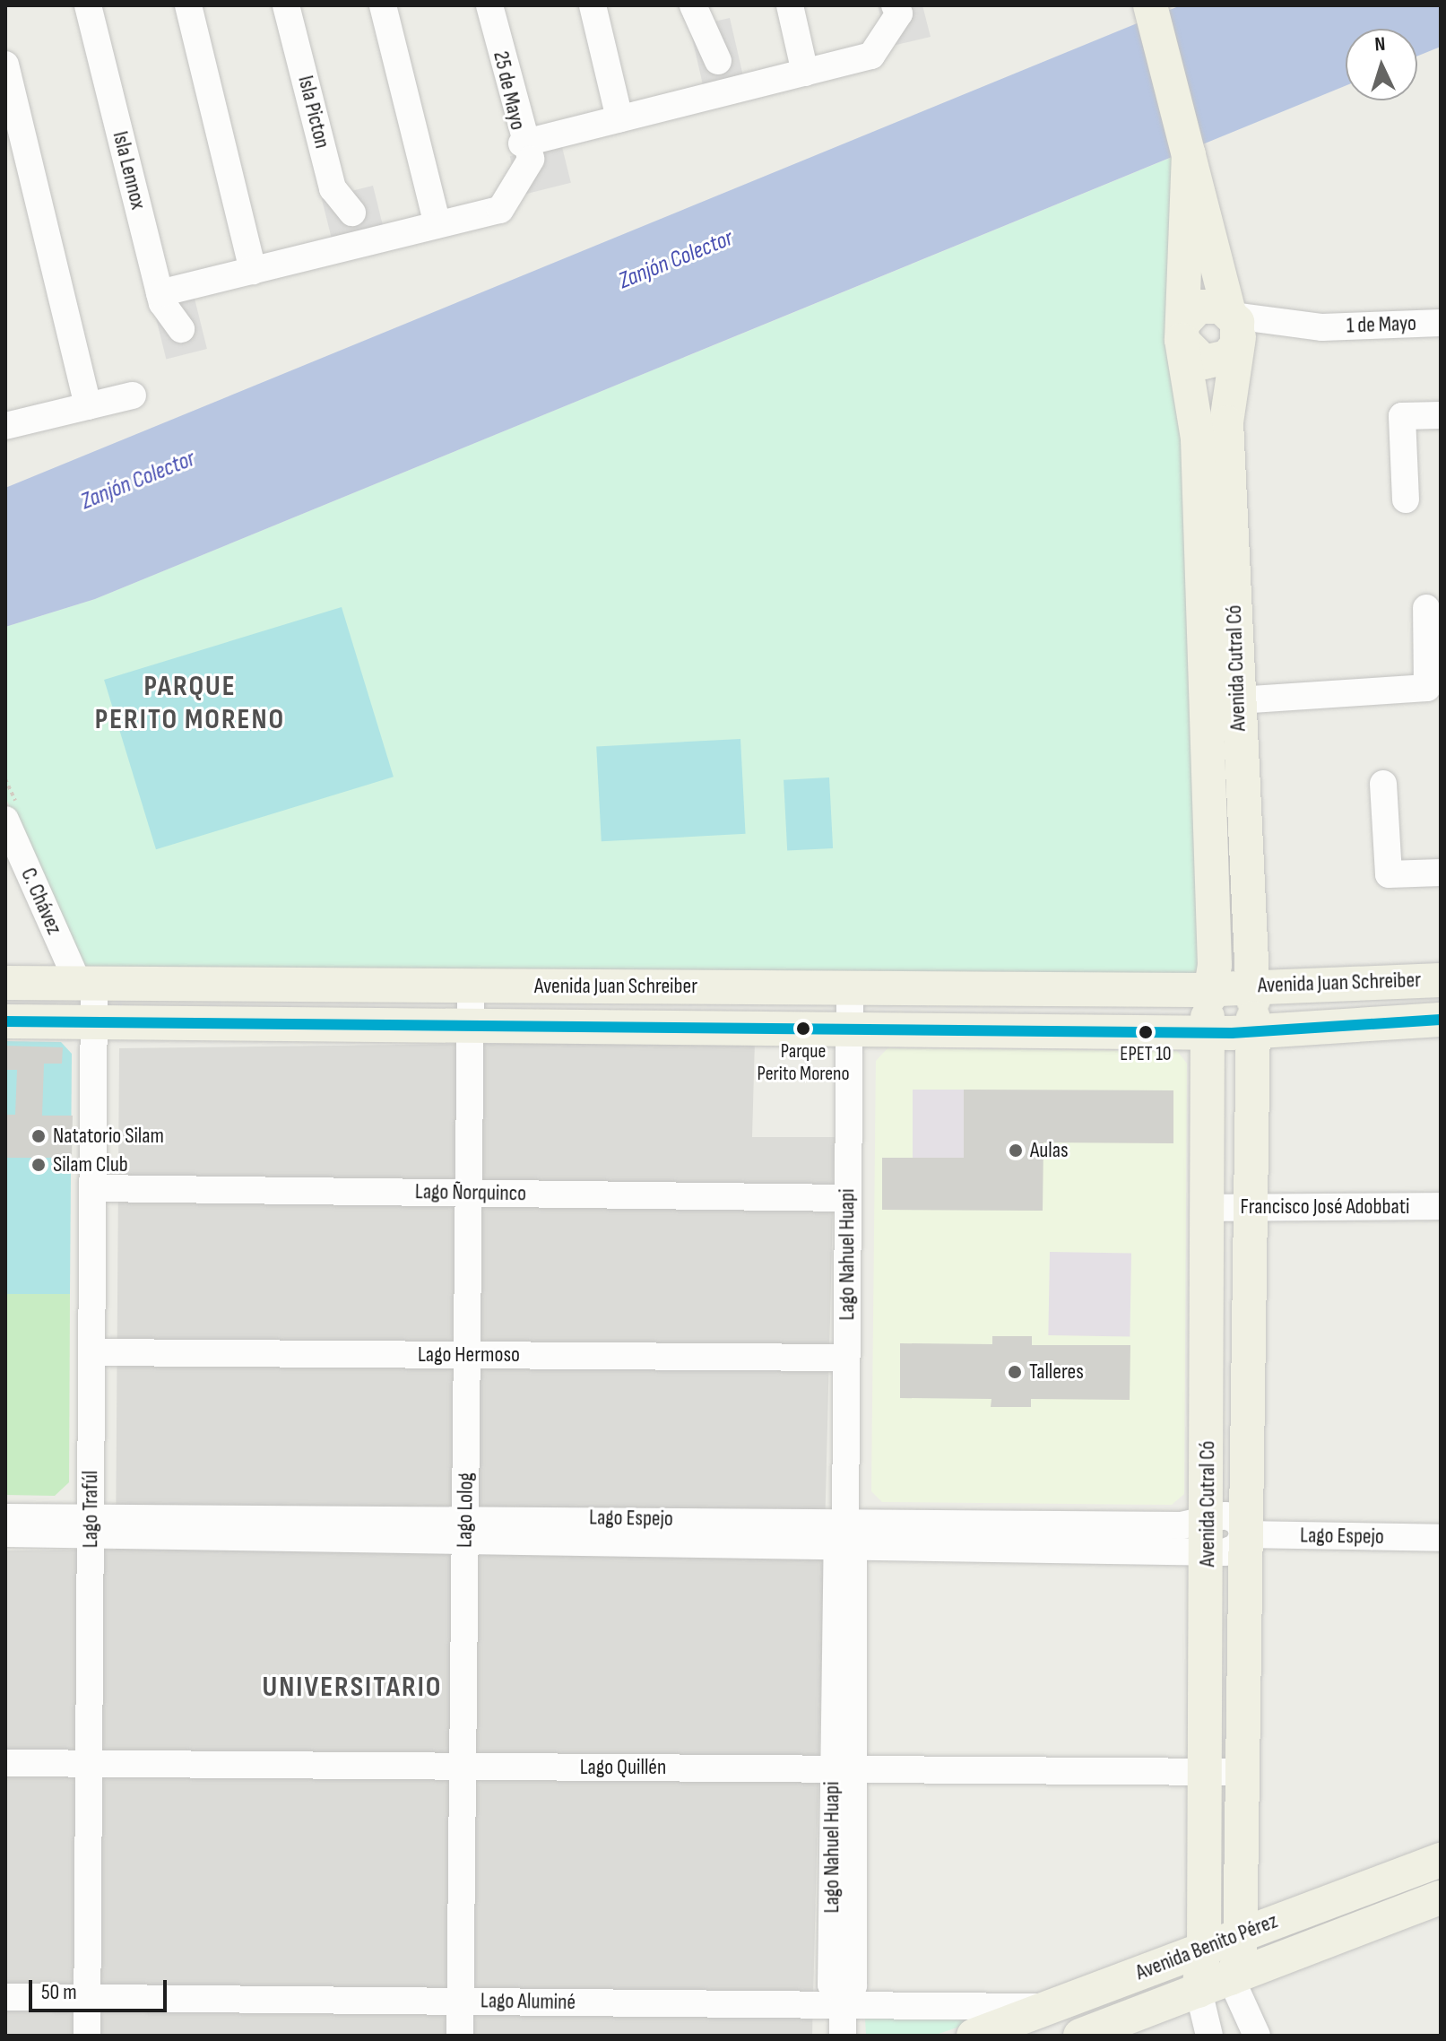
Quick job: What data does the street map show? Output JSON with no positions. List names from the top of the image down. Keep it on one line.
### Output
{"streets":{"main road":["Avenida Cutral Có","Avenida Juan Schreiber","Avenida Benito Pérez"],"street":["25 de Mayo","Isla Picton","Isla Lennox","1 de Mayo","C. Chávez","Lago Ñorquinco","Francisco José Adobbati","Lago Nahuel Huapi","Lago Hermoso","Lago Trafúl","Lago Lolog","Lago Espejo","Lago Quillén","Lago Aluminé"]},"crossings":[["1 de Mayo","Avenida Cutral Có"],["Avenida Cutral Có","Avenida Juan Schreiber"],["Avenida Cutral Có","Francisco José Adobbati"],["Avenida Cutral Có","Lago Espejo"],["Avenida Cutral Có","Lago Quillén"],["Avenida Cutral Có","Avenida Benito Pérez"],["C. Chávez","Avenida Juan Schreiber"],["C. Chávez","Lago Trafúl"],["Avenida Juan Schreiber","Lago Nahuel Huapi"],["Avenida Juan Schreiber","Lago Trafúl"],["Avenida Juan Schreiber","Lago Lolog"],["Lago Ñorquinco","Lago Nahuel Huapi"],["Lago Ñorquinco","Lago Trafúl"],["Lago Ñorquinco","Lago Lolog"],["Lago Nahuel Huapi","Lago Hermoso"],["Lago Nahuel Huapi","Lago Espejo"],["Lago Nahuel Huapi","Lago Quillén"],["Lago Nahuel Huapi","Lago Aluminé"],["Lago Hermoso","Lago Trafúl"],["Lago Hermoso","Lago Lolog"],["Lago Trafúl","Lago Espejo"],["Lago Trafúl","Lago Quillén"],["Lago Trafúl","Lago Aluminé"],["Lago Lolog","Lago Espejo"],["Lago Lolog","Lago Quillén"],["Lago Lolog","Lago Aluminé"],["Avenida Benito Pérez","Lago Aluminé"]],"districts":["PARQUE PERITO MORENO","UNIVERSITARIO"],"water":["Zanjón Colector"],"places":["Parque Perito Moreno","EPET 10","Natatorio Silam","Aulas","Silam Club","Talleres"],"scale_bar":"50 m","north":"top"}
